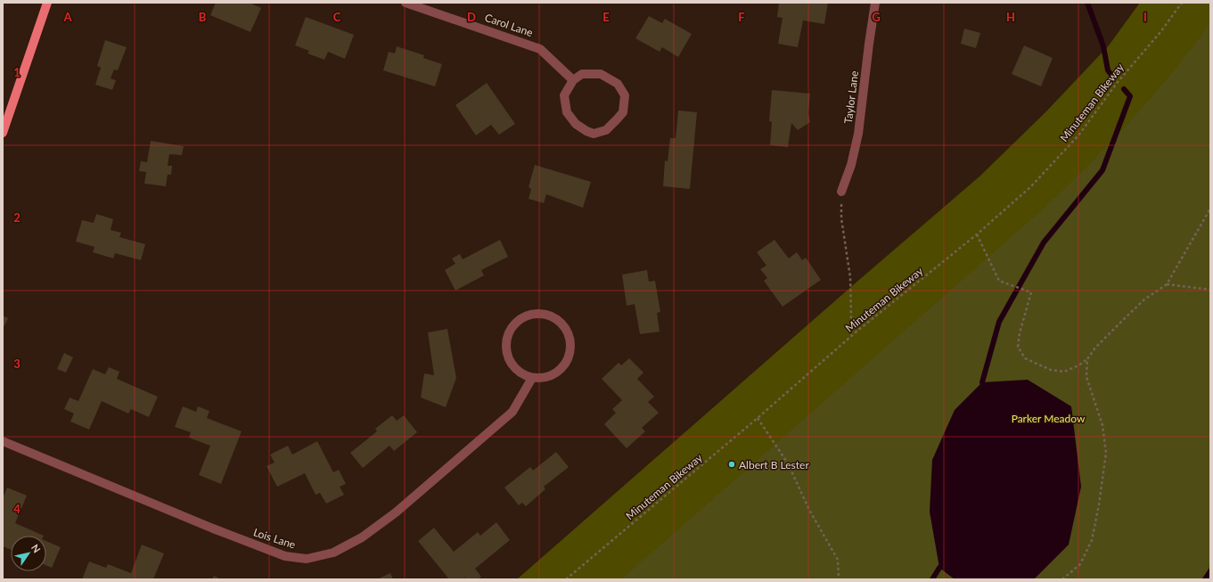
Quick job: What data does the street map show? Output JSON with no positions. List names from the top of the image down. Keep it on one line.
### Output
{"streets":{"street":["Carol Lane","Taylor Lane","Lois Lane"],"path":["Minuteman Bikeway"]},"parks":["Parker Meadow"],"places":["Albert B Lester"],"north":"top right","grid":{"columns":["A","B","C","D","E","F","G","H","I"],"rows":["1","2","3","4"]}}
